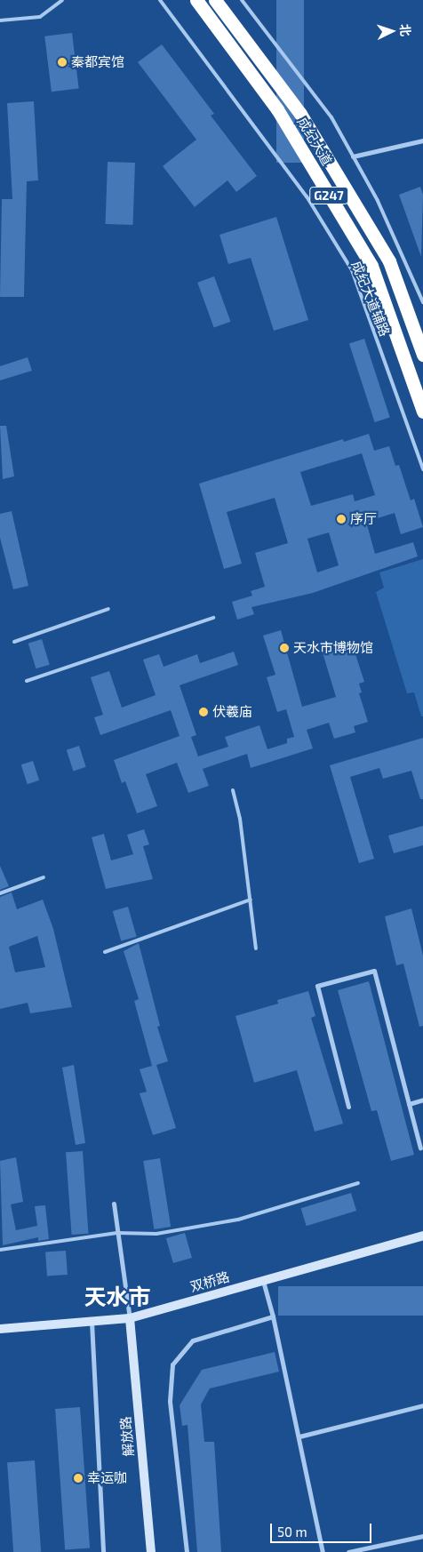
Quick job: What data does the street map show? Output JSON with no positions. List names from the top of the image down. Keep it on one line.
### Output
{"streets":{"highway":["成纪大道","G247"],"main road":["双桥路","解放路"],"lane":["成纪大道辅路"]},"crossings":[["双桥路","解放路"]],"districts":["天水市"],"places":["秦都宾馆","序厅","天水市博物馆","伏羲庙","幸运咖"],"scale_bar":"50 m","north":"right"}
